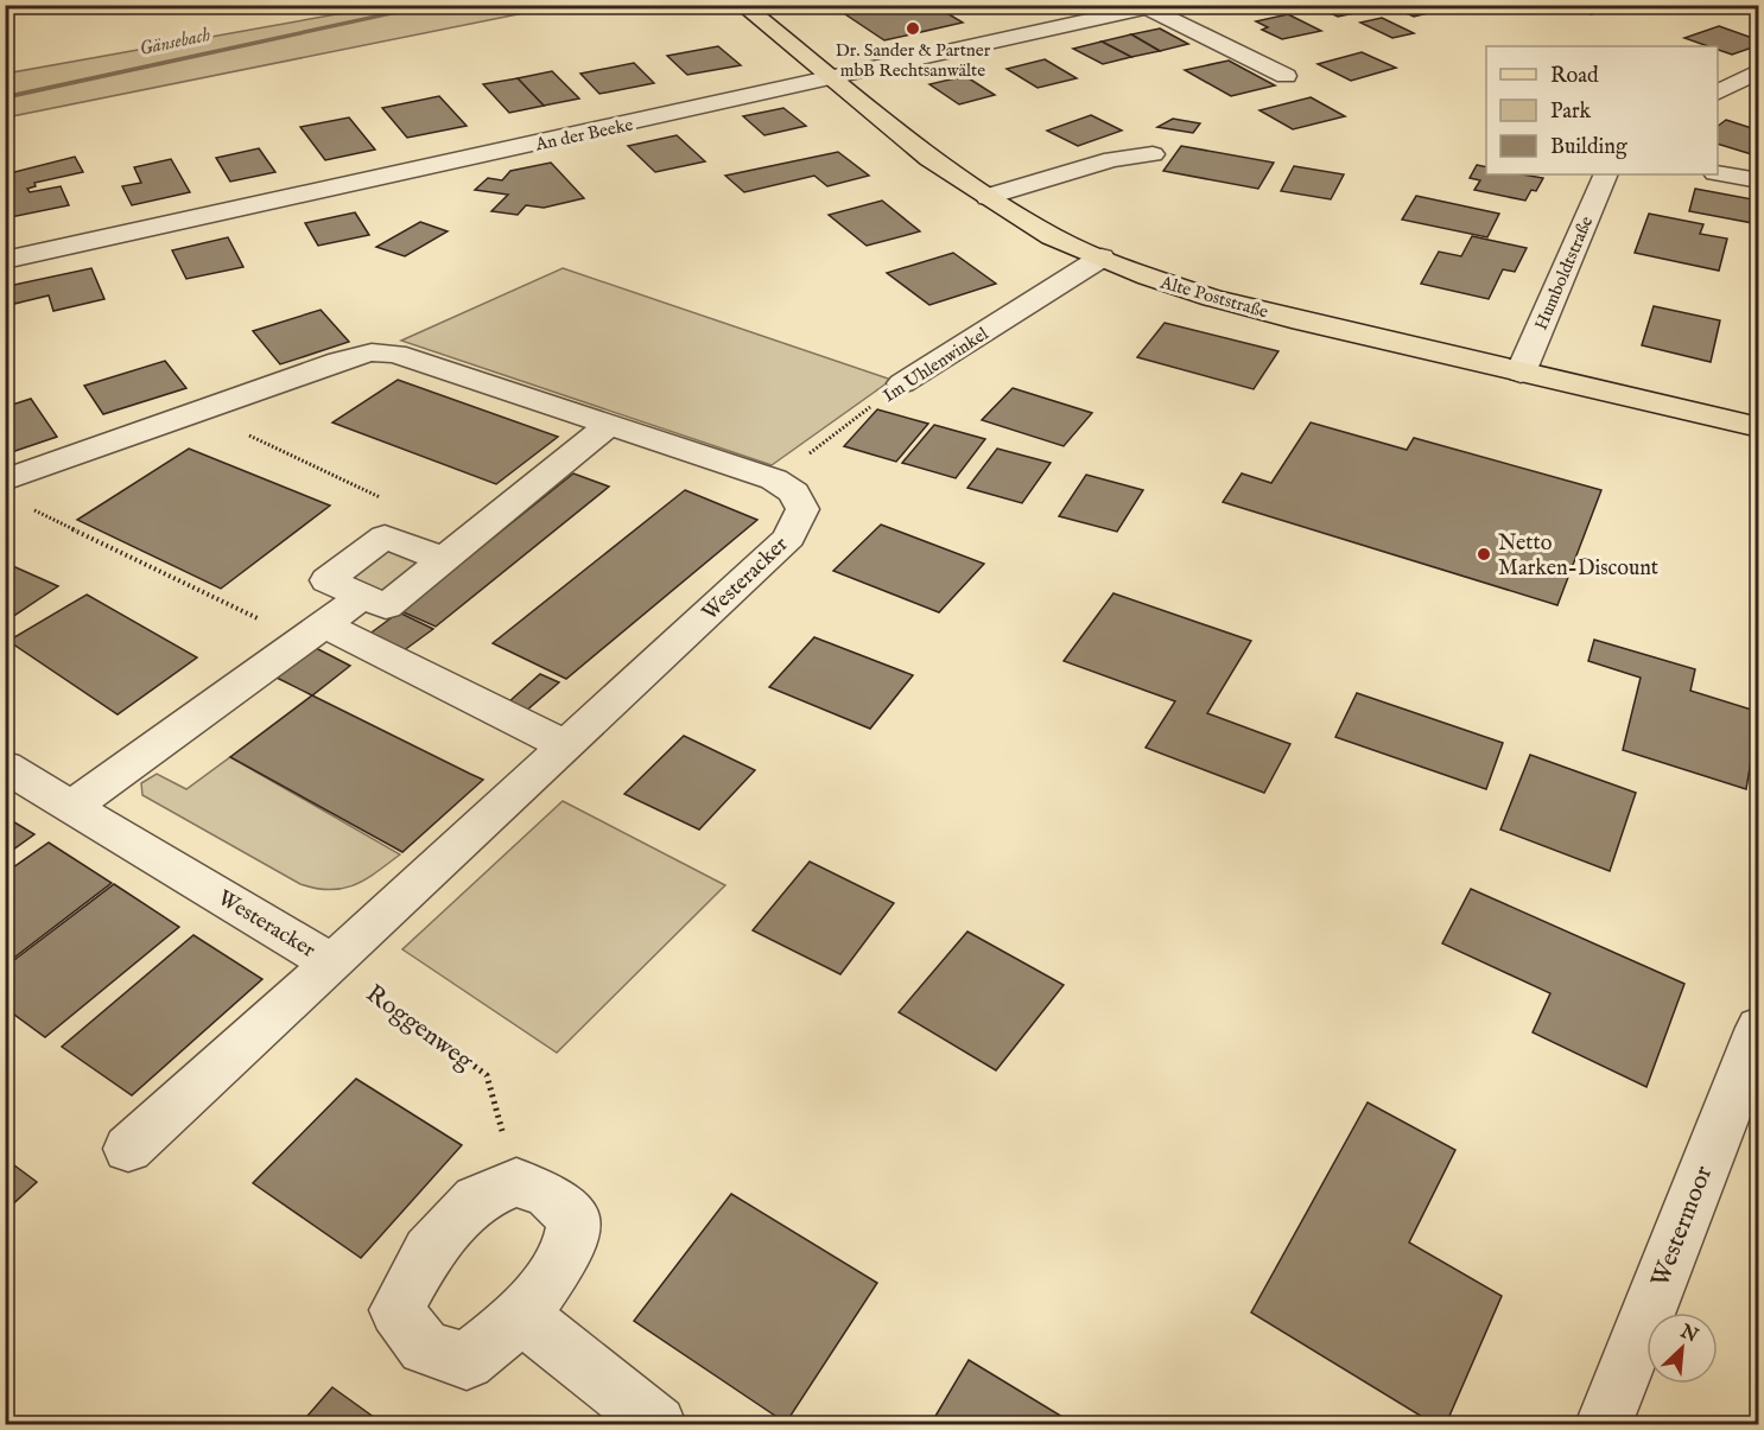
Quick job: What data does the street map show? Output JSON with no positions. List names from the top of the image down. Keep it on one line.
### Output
{"streets":{"main road":["Alte Poststraße"],"street":["An der Beeke","Humboldtstraße","Im Uhlenwinkel","Westeracker","Westermoor"],"path":["Roggenweg"]},"crossings":[["An der Beeke","Alte Poststraße"],["Humboldtstraße","Alte Poststraße"],["Alte Poststraße","Im Uhlenwinkel"],["Im Uhlenwinkel","Westeracker"],["Westeracker","Roggenweg"]],"water":["Gänsebach"],"places":["Dr. Sander & Partner mbB Rechtsanwälte","Netto Marken-Discount"],"legend":["Road","Park","Building"],"north":"top right"}
